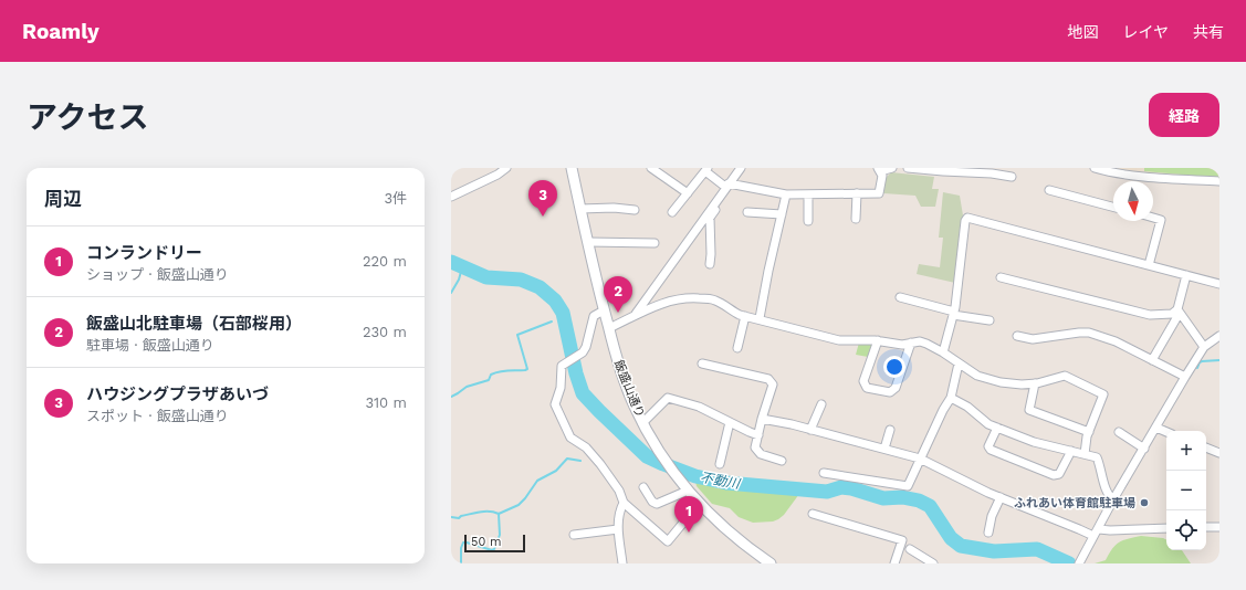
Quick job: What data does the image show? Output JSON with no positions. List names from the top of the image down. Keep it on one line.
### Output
{"streets":{"street":["飯盛山通り"]},"water":["不動川"],"places":["ふれあい体育館駐車場"],"scale_bar":"50 m","north":"bottom","page":{"header":"Roamly","nav":["地図","レイヤ","共有"],"title":"アクセス","buttons":"経路","heading":["周辺","3件"],"pins":["3","2","1"],"list":[{"mark":"1","name":"コンランドリー","note":"ショップ · 飯盛山通り","value":"220 m"},{"mark":"2","name":"飯盛山北駐車場（石部桜用）","note":"駐車場 · 飯盛山通り","value":"230 m"},{"mark":"3","name":"ハウジングプラザあいづ","note":"スポット · 飯盛山通り","value":"310 m"}],"map_buttons":["+","−"],"scale":"50 m"}}
